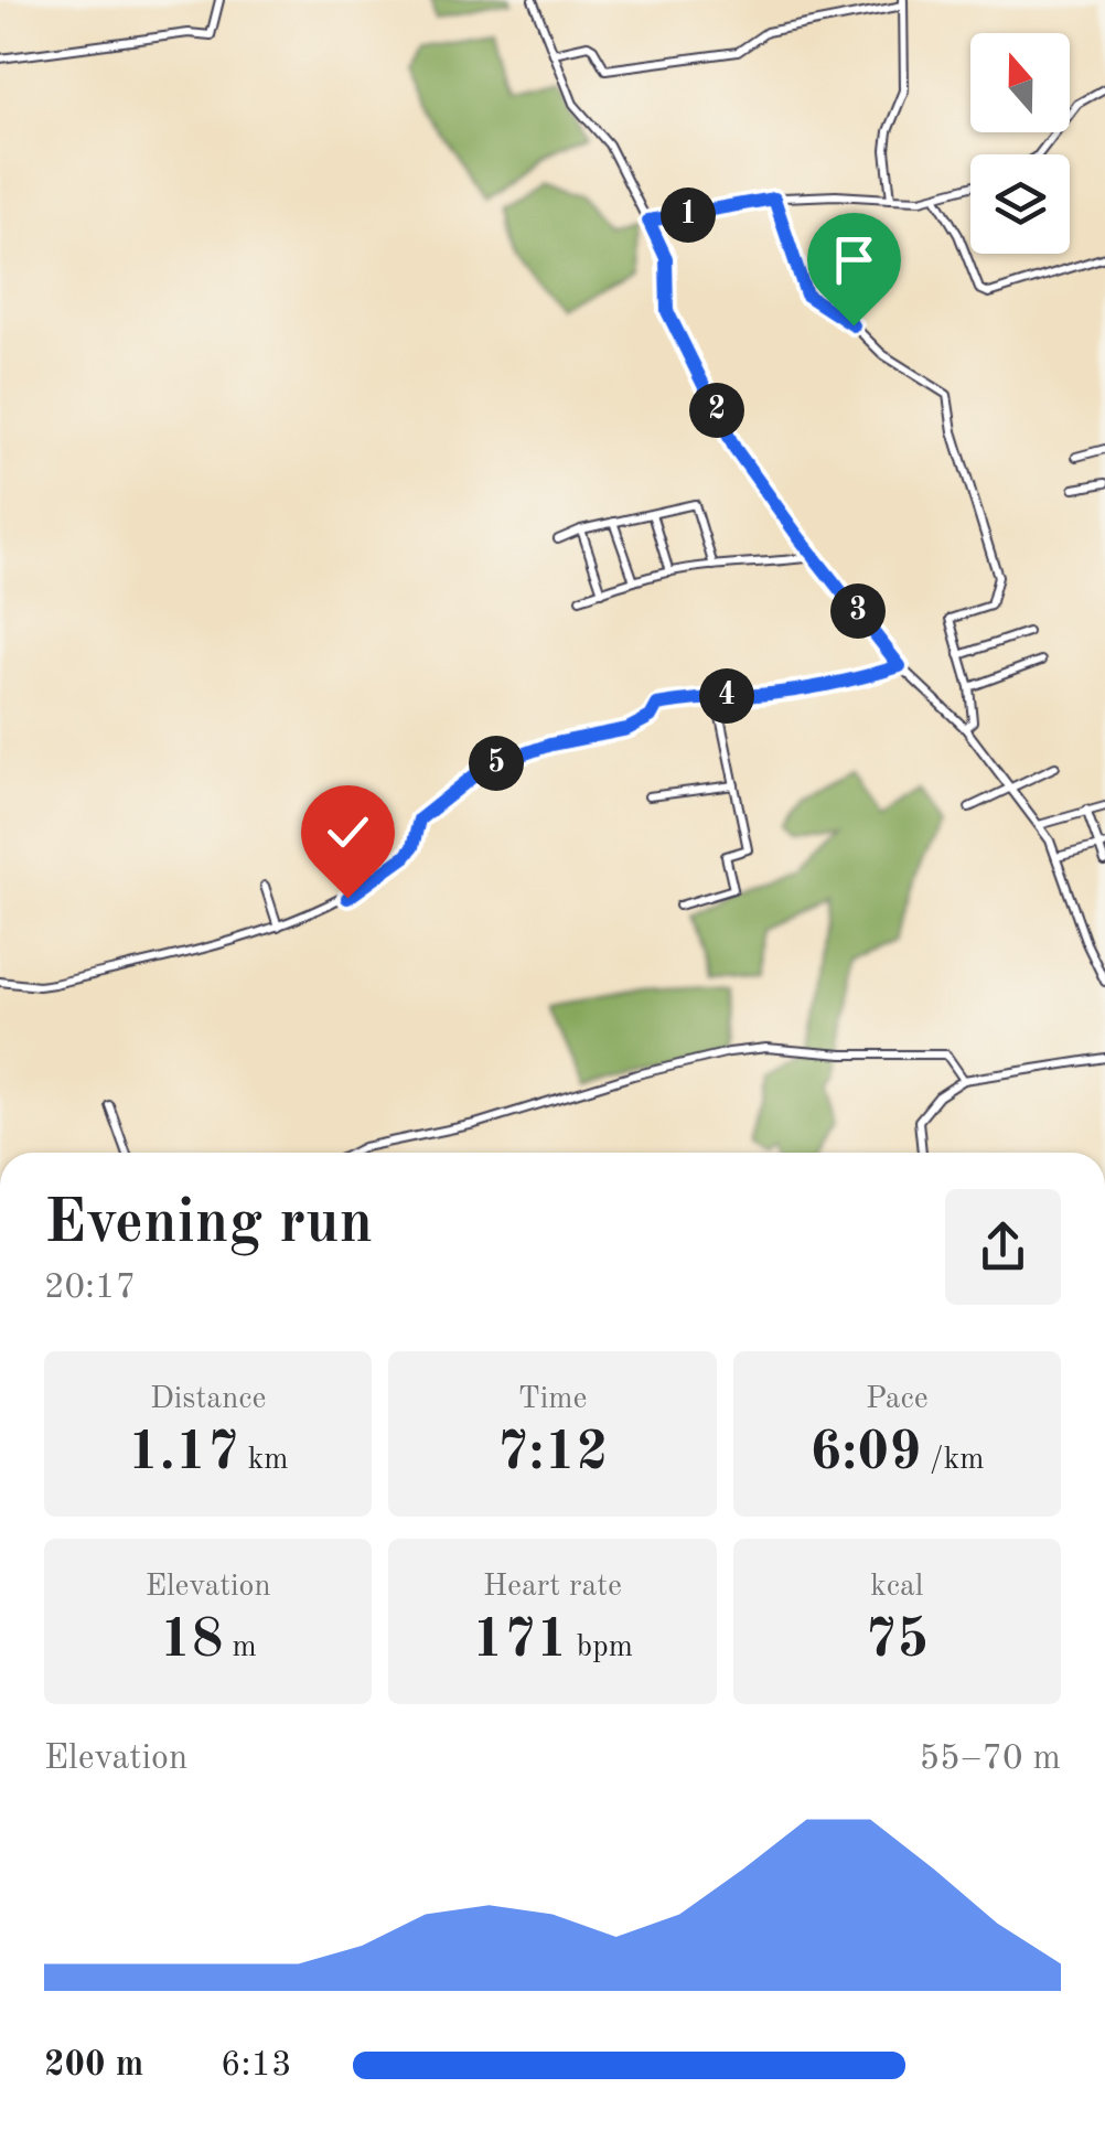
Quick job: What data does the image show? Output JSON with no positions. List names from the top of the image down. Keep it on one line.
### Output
{"north":"top","page":{"pins":["1","2","3","4","5"],"heading":["Evening run","20:17"],"stats":[["Distance","1.17 km"],["Time","7:12"],["Pace","6:09 /km"],["Elevation","18 m"],["Heart rate","171 bpm"],["kcal","75"]],"chart":["Elevation","55–70 m"],"list":[{"name":"200 m","note":"6:13"}]}}
